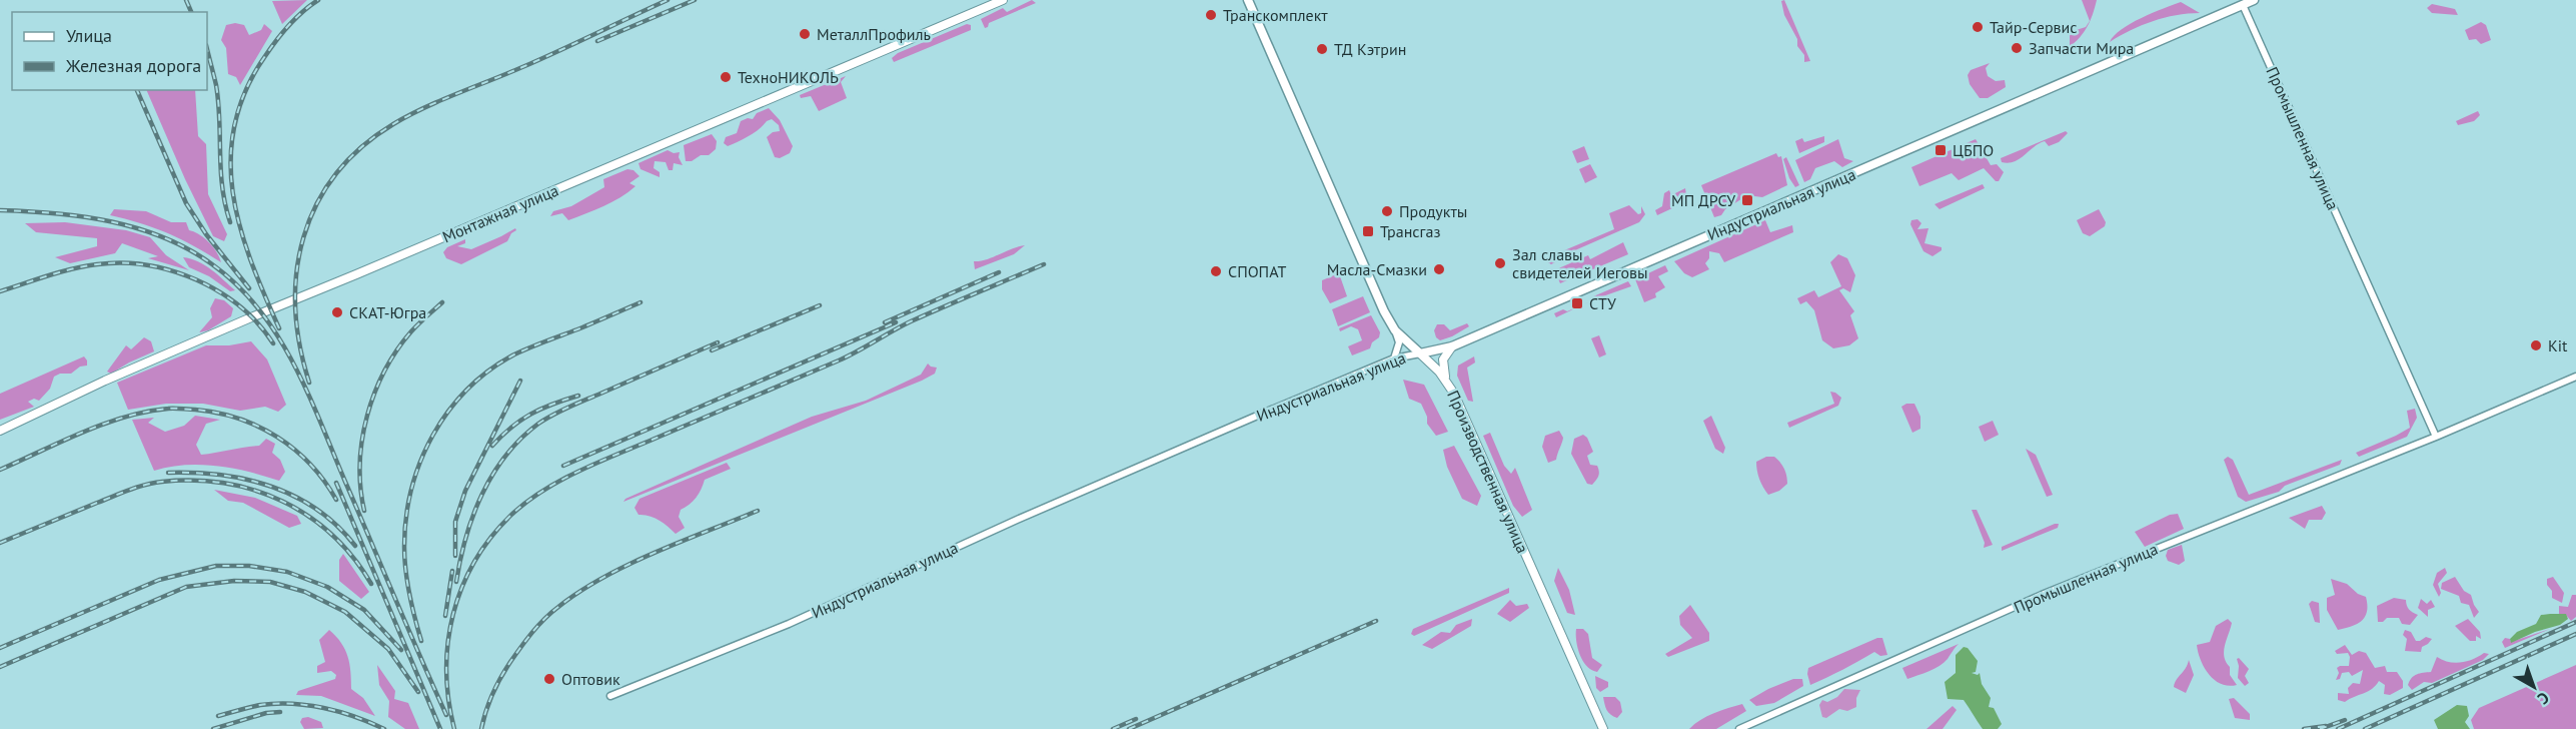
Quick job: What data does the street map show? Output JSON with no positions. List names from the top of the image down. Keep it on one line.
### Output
{"streets":{"main road":["Индустриальная улица","Производственная улица"],"street":["Промышленная улица","Монтажная улица"]},"crossings":[["Промышленная улица","Индустриальная улица"],["Индустриальная улица","Производственная улица"]],"places":{"other":["Транскомплект","Тайр-Сервис","МеталлПрофиль","Запчасти Мира","ТД Кэтрин","ТехноНИКОЛЬ","Продукты","Зал славы свидетелей Иеговы","Масла-Смазки","СПОПАТ","СКАТ-Югра","Kit","Оптовик"],"transit":["ЦБПО","МП ДРСУ","Трансгаз","СТУ"]},"legend":["Улица","Железная дорога"],"north":"bottom right"}
